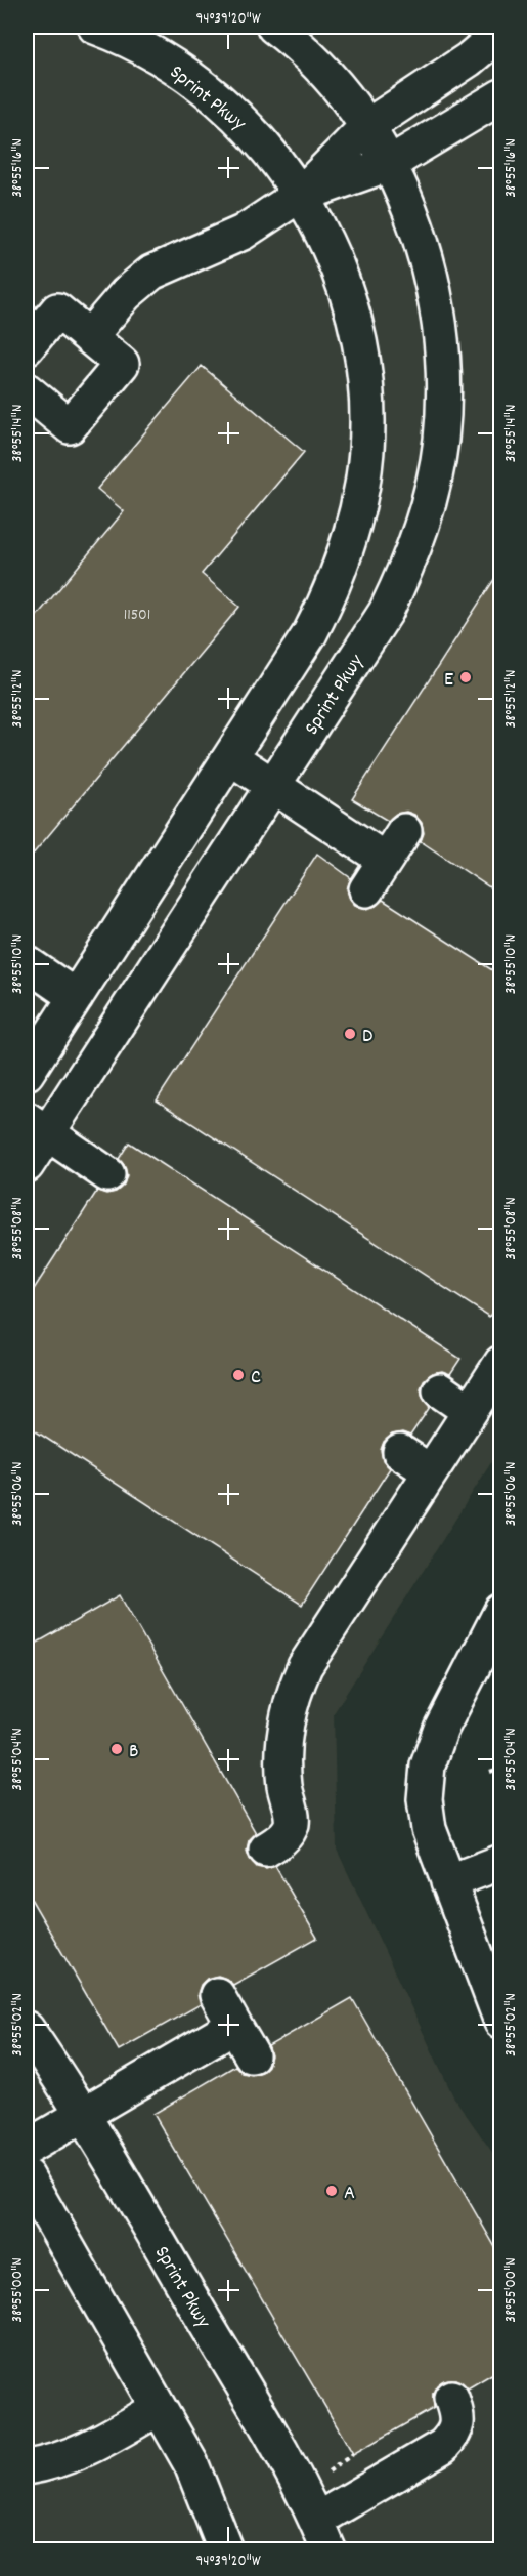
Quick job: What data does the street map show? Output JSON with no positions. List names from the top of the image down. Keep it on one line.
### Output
{"streets":{"street":["Sprint Pkwy"]},"places":["E","D","C","B","A"],"house_numbers":["11501"],"coordinates":["94°39'20\"W","38°55'16\"N","38°55'14\"N","38°55'12\"N","38°55'10\"N","38°55'08\"N","38°55'06\"N","38°55'04\"N","38°55'02\"N","38°55'00\"N"]}
